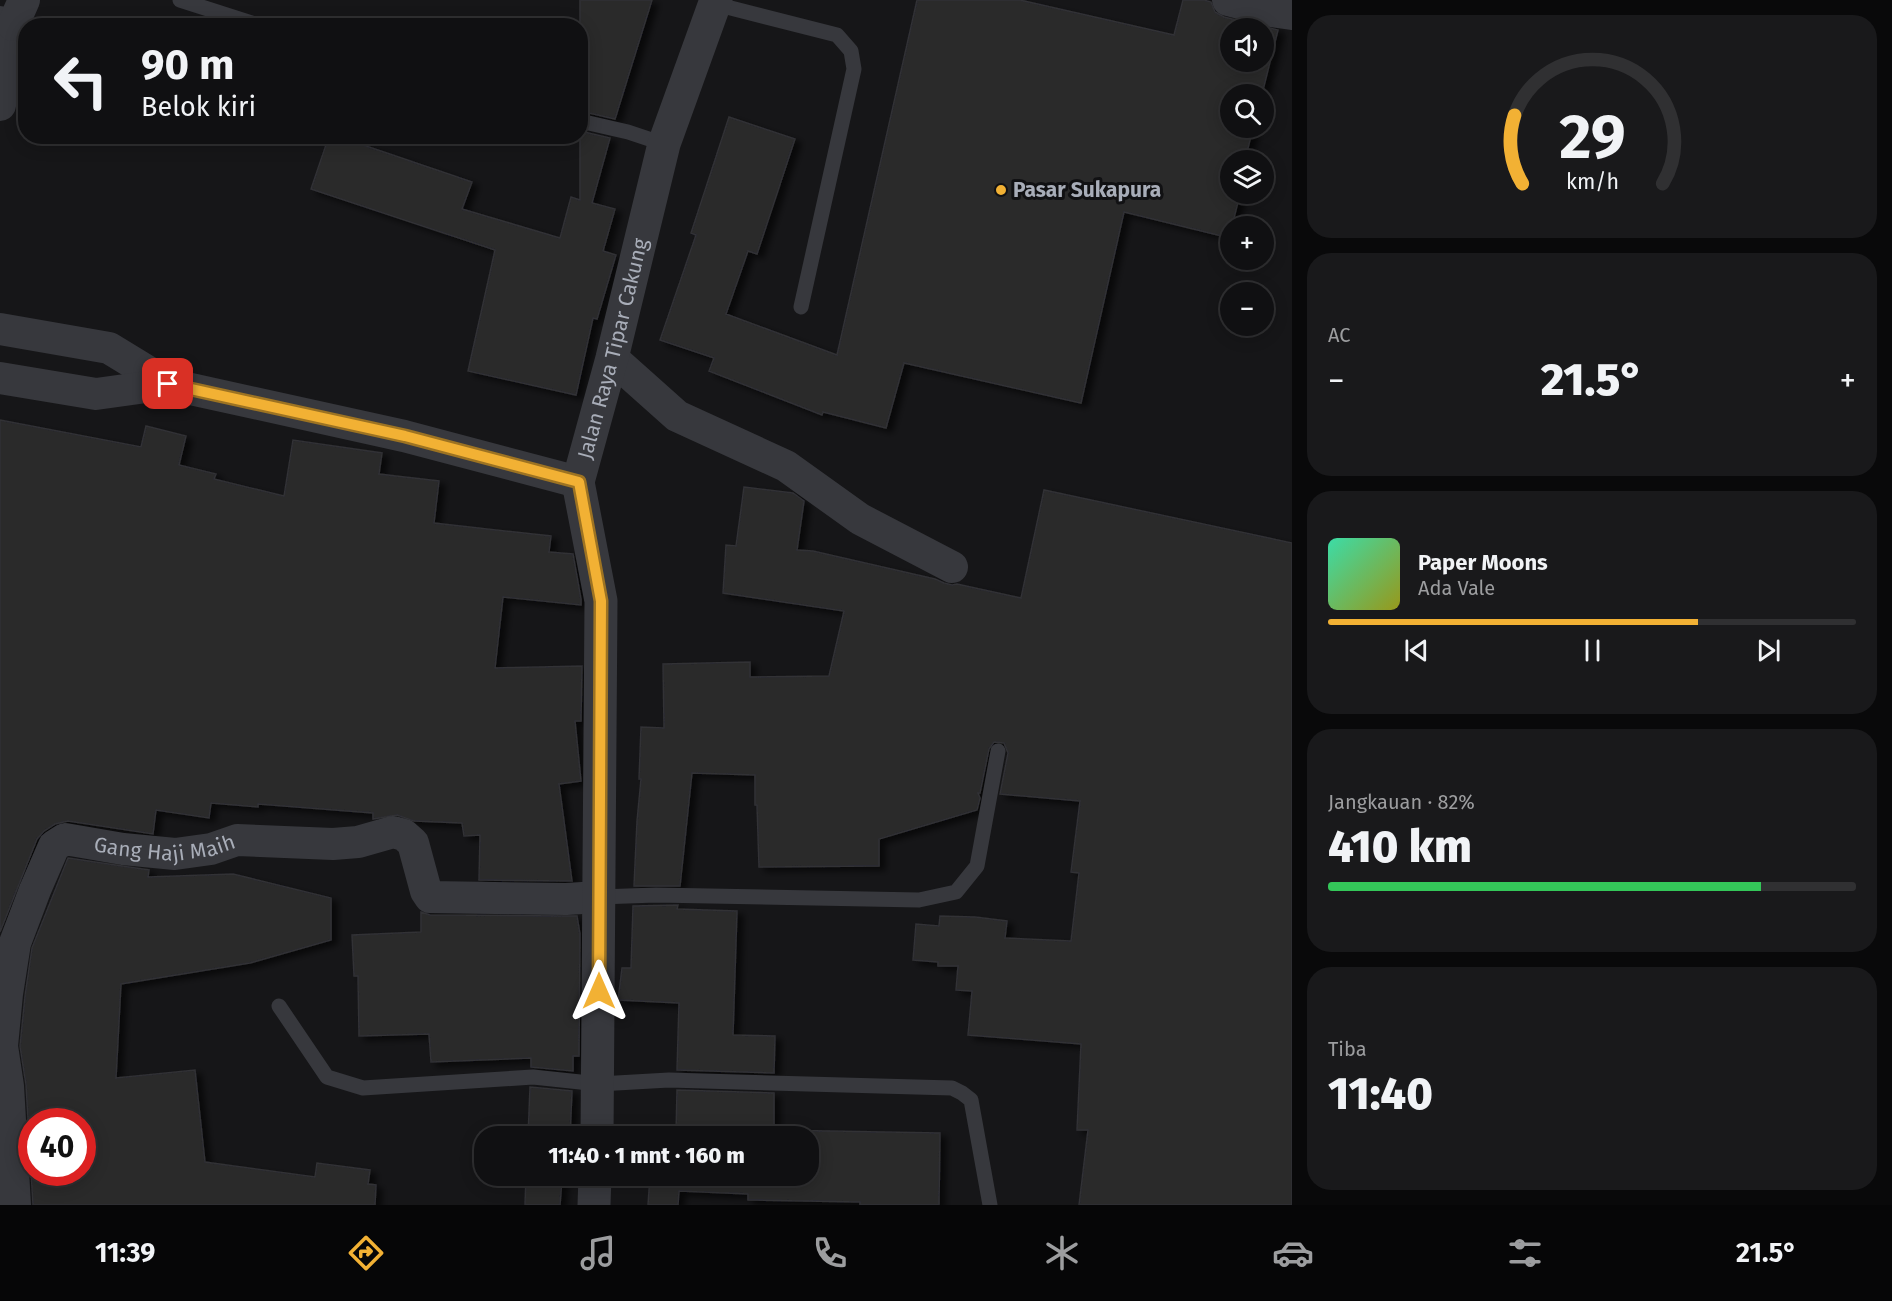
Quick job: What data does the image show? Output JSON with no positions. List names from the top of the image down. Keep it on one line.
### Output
{"streets":{"street":["Jalan Raya Tipar Cakung","Gang Haji Maih"]},"crossings":[["Jalan Raya Tipar Cakung","Gang Haji Maih"]],"places":["Pasar Sukapura"],"page":{"map_buttons":["+","−"],"turn":["90 m","Belok kiri"],"tile":["AC",["Jangkauan · 82%","410 km"],["Tiba","11:40"]],"heat":["−","21.5°","+"],"song":["Paper Moons","Ada Vale"],"limit":"40","trip":"11:40 · 1 mnt · 160 m","tabs":["11:39","21.5°"],"gauge":["29","km/h"]}}
